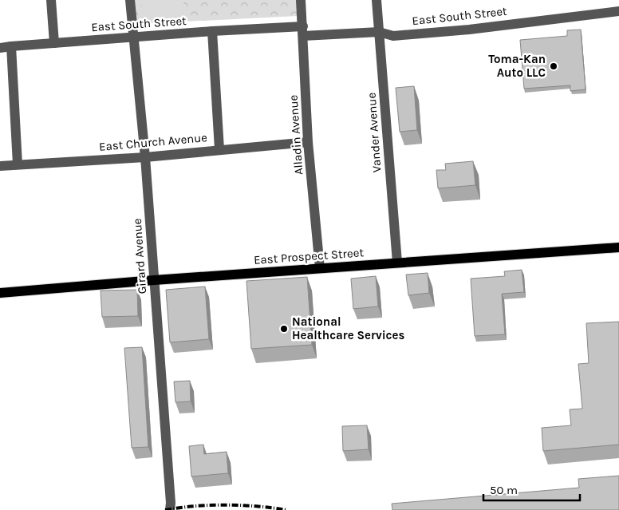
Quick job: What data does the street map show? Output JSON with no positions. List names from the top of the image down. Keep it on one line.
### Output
{"streets":{"main road":["East Prospect Street"],"street":["East South Street","Vander Avenue","Alladin Avenue","East Church Avenue","Girard Avenue"]},"crossings":[["East South Street","Vander Avenue"],["East South Street","Alladin Avenue"],["East South Street","Girard Avenue"],["Vander Avenue","East Prospect Street"],["Alladin Avenue","East Church Avenue"],["Alladin Avenue","East Prospect Street"],["East Church Avenue","Girard Avenue"],["Girard Avenue","East Prospect Street"]],"places":["Toma-Kan Auto LLC","National Healthcare Services"],"scale_bar":"50 m"}
